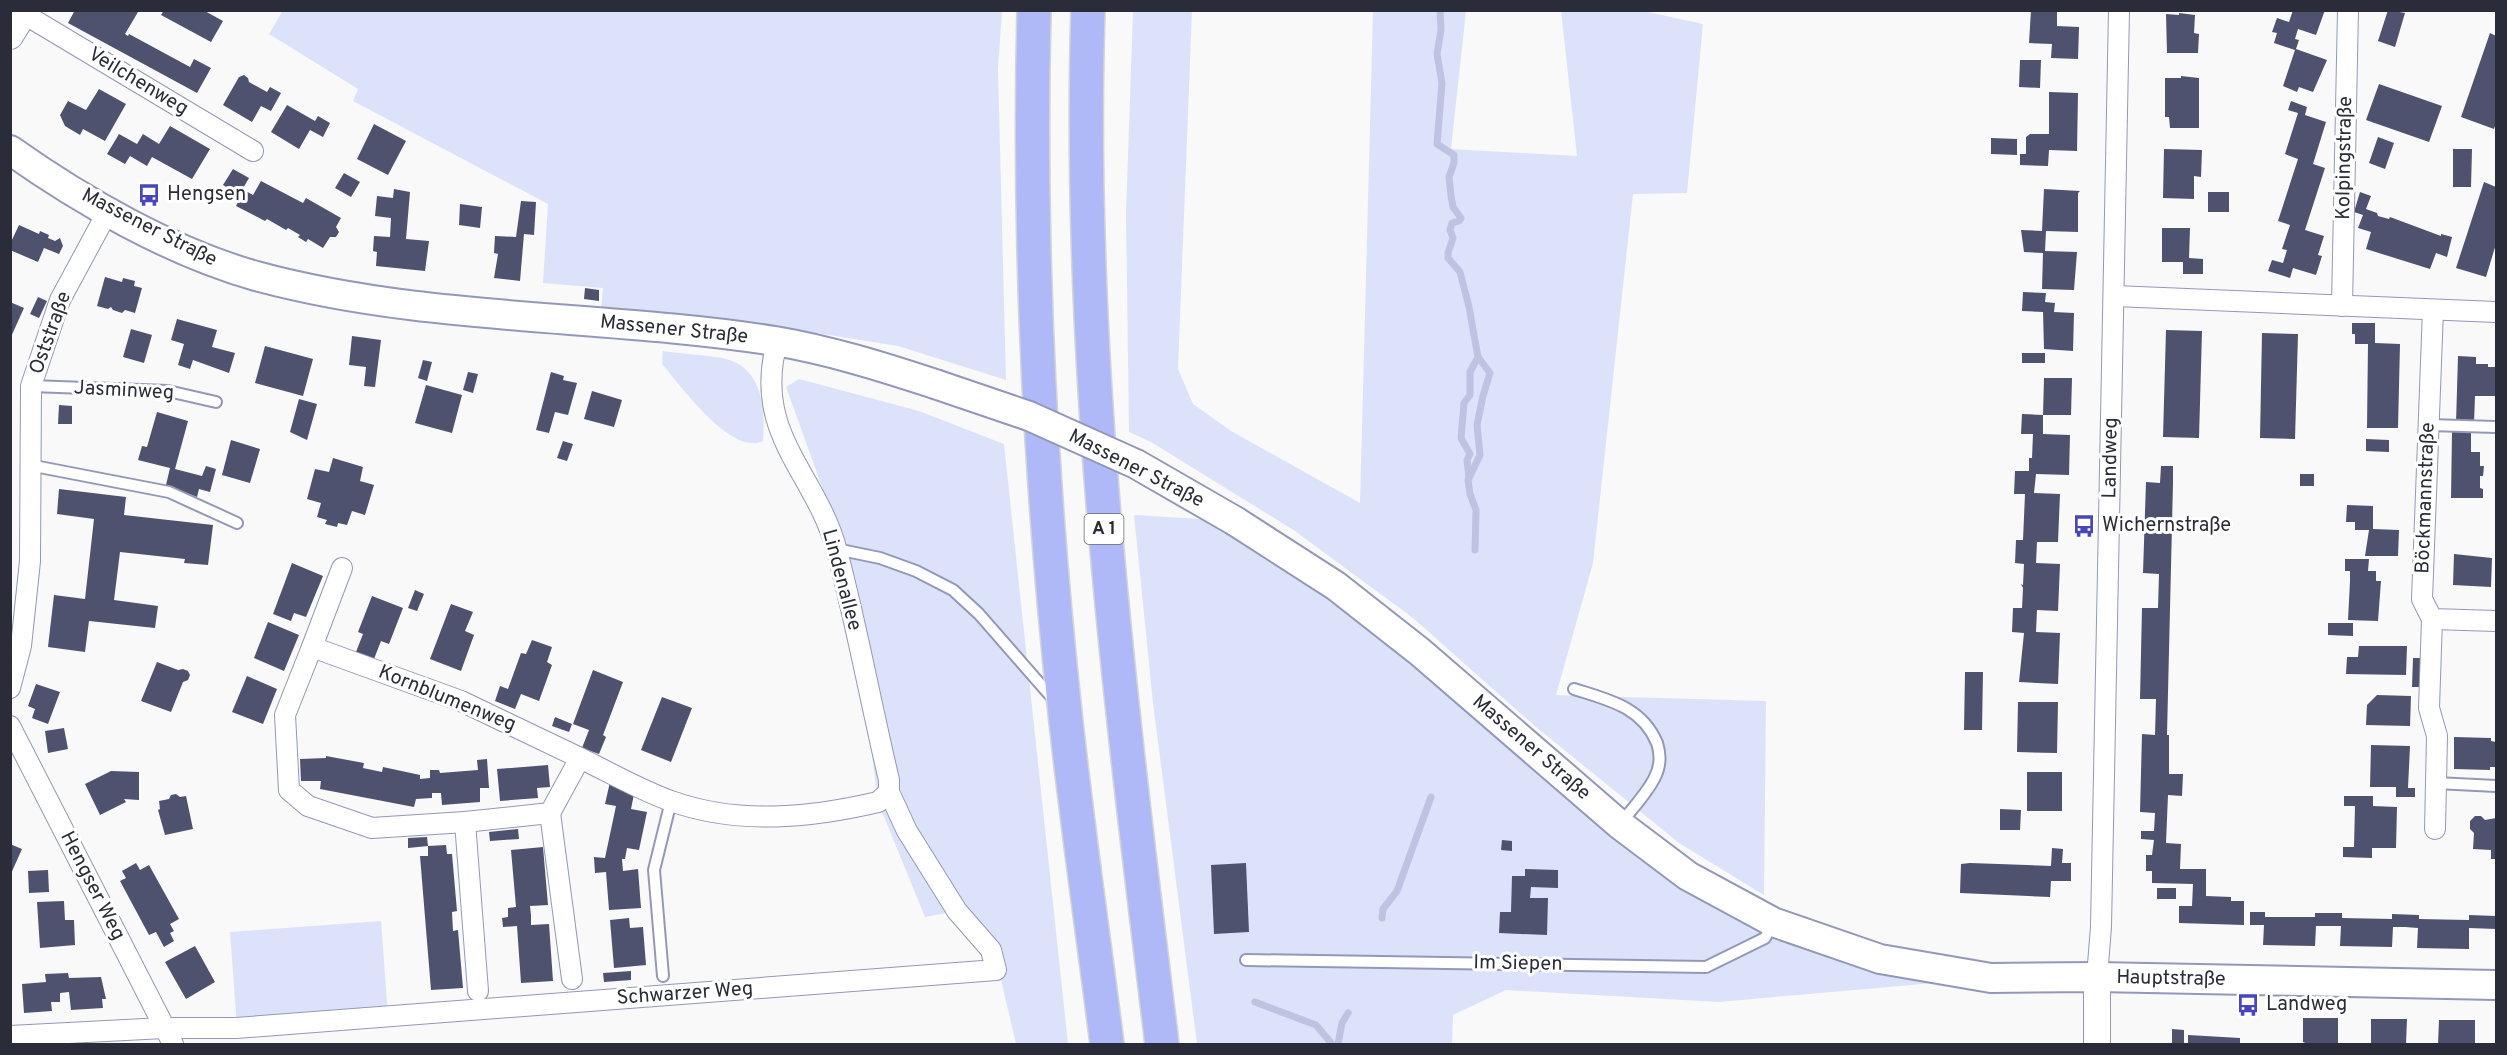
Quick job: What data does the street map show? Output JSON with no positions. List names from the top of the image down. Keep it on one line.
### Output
{"streets":{"highway":["A 1"],"main road":["Massener Straße","Hauptstraße"],"street":["Veilchenweg","Kolpingstraße","Oststraße","Landweg","Böckmannstraße","Lindenallee","Kornblumenweg","Hengser Weg","Schwarzer Weg"],"lane":["Jasminweg","Im Siepen"]},"crossings":[["Massener Straße","Oststraße"],["Massener Straße","Landweg"],["Massener Straße","Lindenallee"],["Massener Straße","Im Siepen"],["Massener Straße","Hauptstraße"],["Oststraße","Jasminweg"],["Landweg","Hauptstraße"],["Lindenallee","Kornblumenweg"],["Lindenallee","Schwarzer Weg"],["Kornblumenweg","Schwarzer Weg"],["Hengser Weg","Schwarzer Weg"]],"places":{"bus stop":["Hengsen","Wichernstraße","Landweg"]}}
